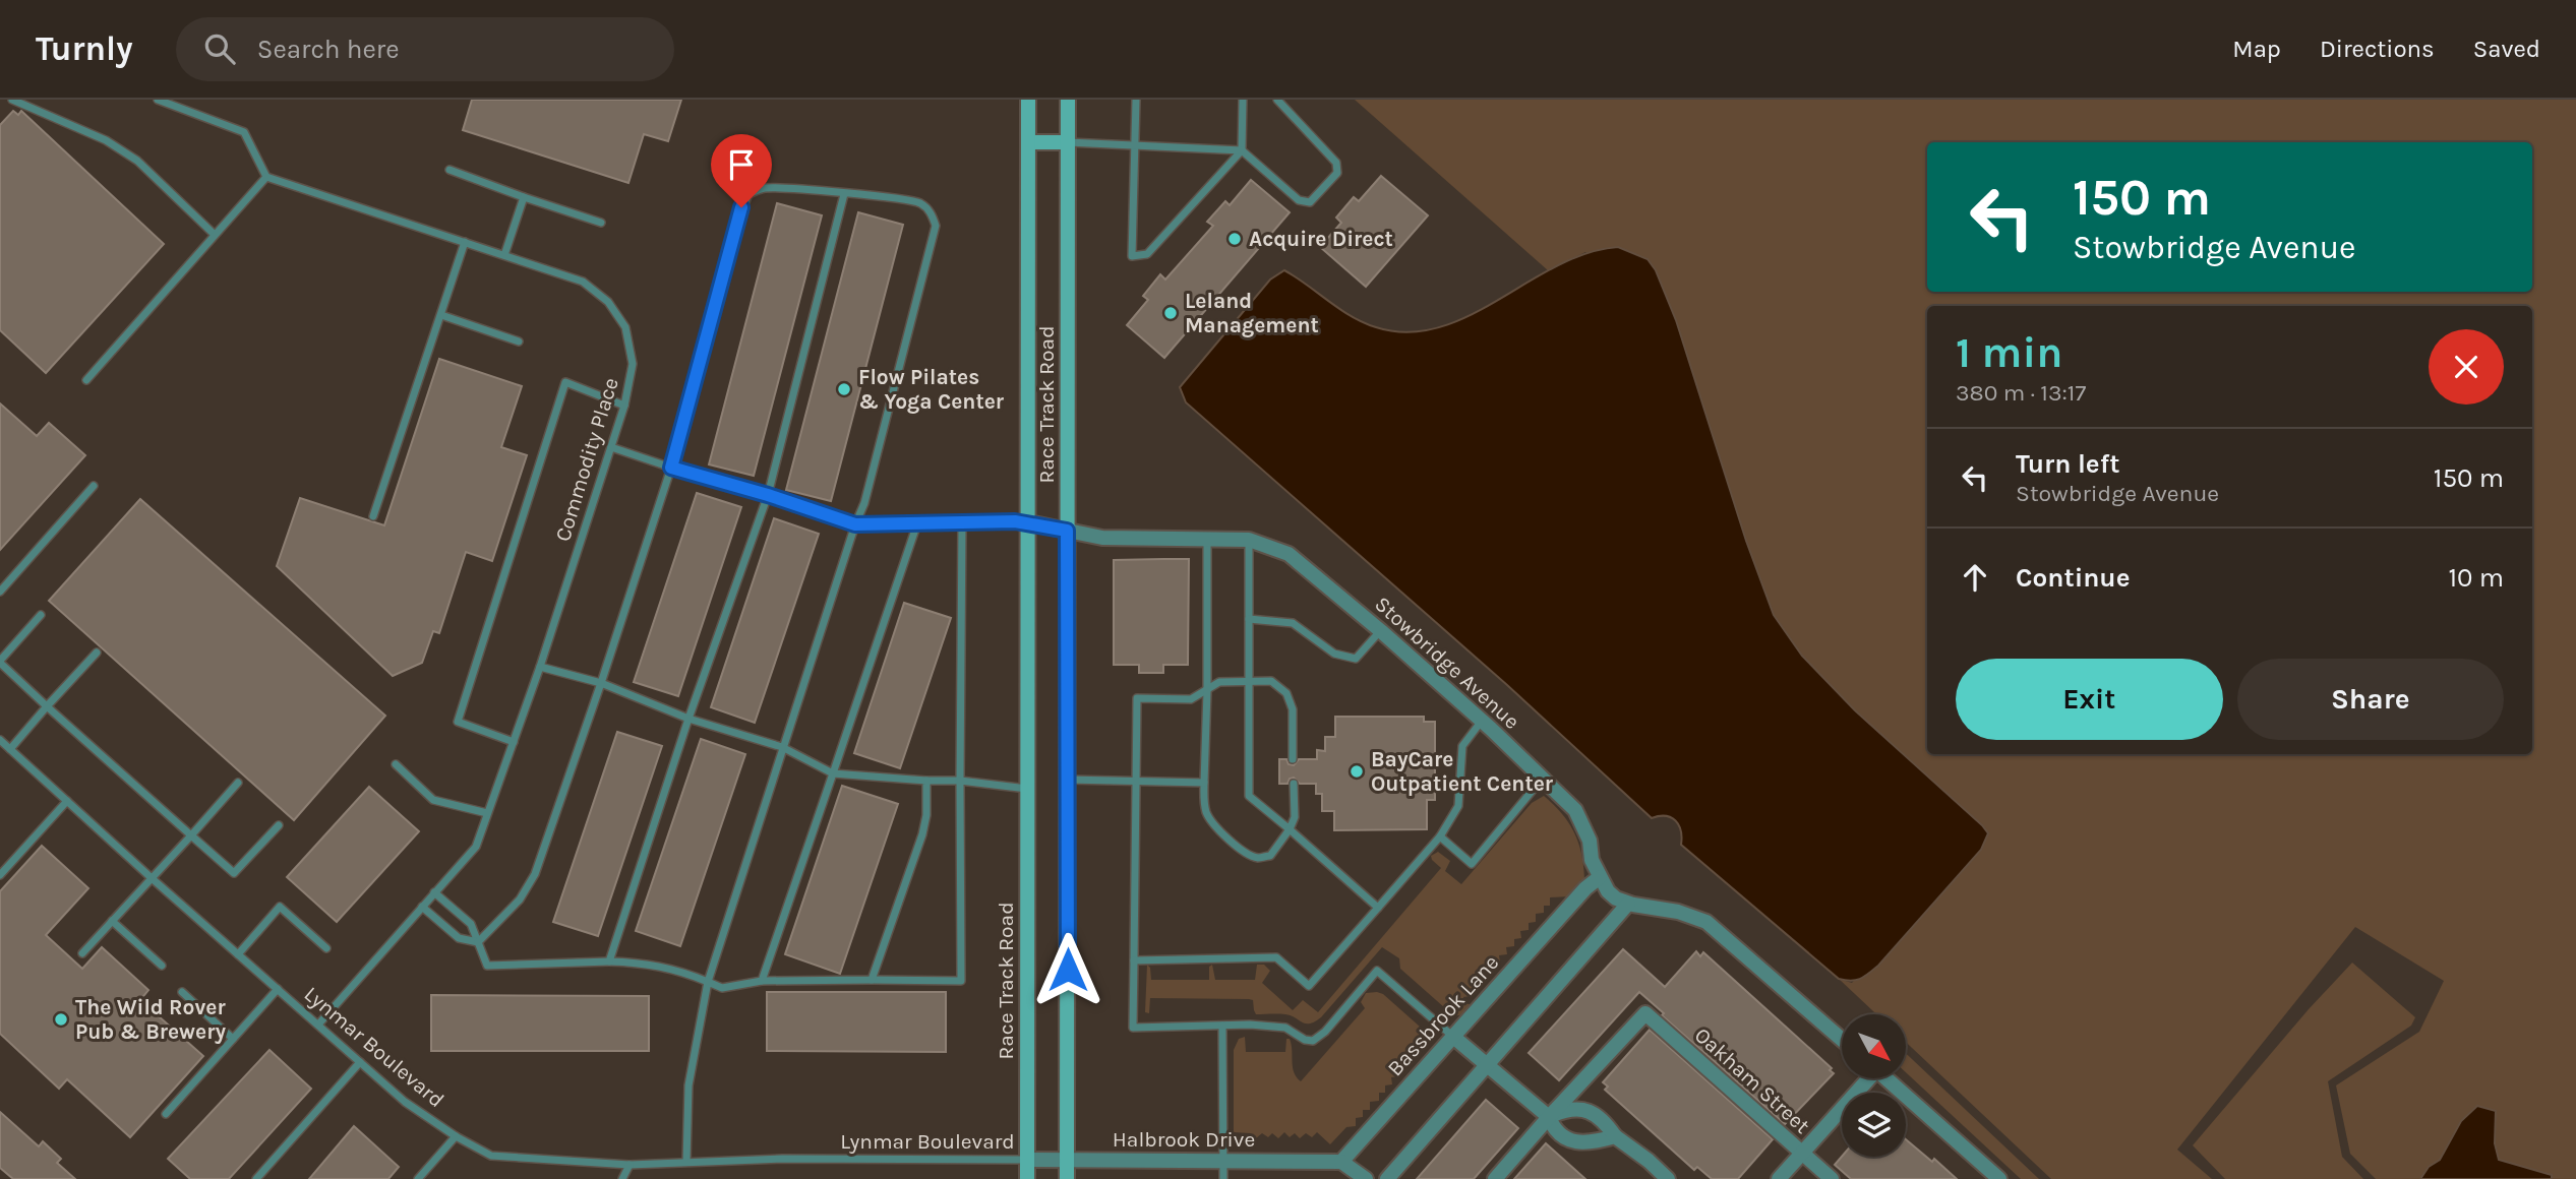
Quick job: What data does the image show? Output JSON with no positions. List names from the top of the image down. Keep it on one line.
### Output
{"streets":{"main road":["Race Track Road"],"street":["Stowbridge Avenue","Bassbrook Lane","Oakham Street","Halbrook Drive"],"lane":["Commodity Place","Lynmar Boulevard"]},"crossings":[["Race Track Road","Stowbridge Avenue"],["Race Track Road","Lynmar Boulevard"],["Race Track Road","Halbrook Drive"],["Commodity Place","Lynmar Boulevard"],["Stowbridge Avenue","Bassbrook Lane"],["Bassbrook Lane","Halbrook Drive"],["Lynmar Boulevard","Halbrook Drive"]],"places":["Acquire Direct","Leland Management","Flow Pilates & Yoga Center","BayCare Outpatient Center","The Wild Rover Pub & Brewery"],"north":"bottom right","page":{"header":"Turnly","search":"Search here","nav":["Map","Directions","Saved"],"turn":["150 m","Stowbridge Avenue"],"heading":["1 min","380 m · 13:17"],"list":[{"name":"Turn left","note":"Stowbridge Avenue","value":"150 m"},{"name":"Continue","value":"10 m"}],"buttons":["Exit","Share"]}}
